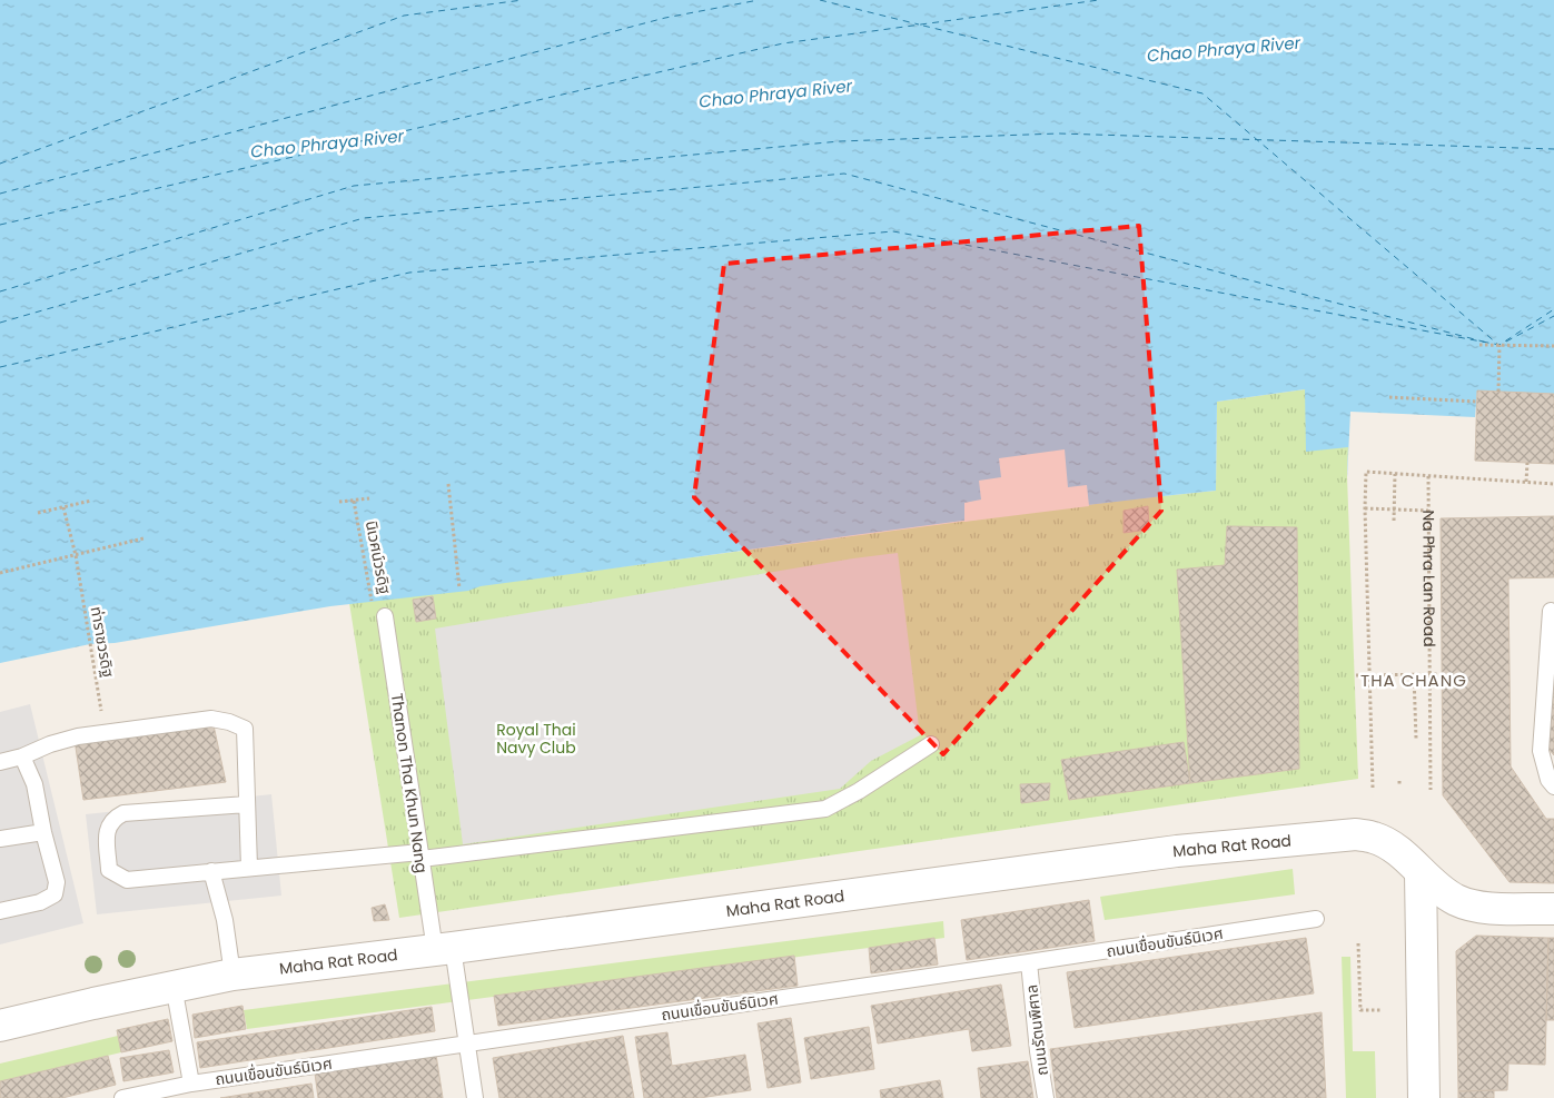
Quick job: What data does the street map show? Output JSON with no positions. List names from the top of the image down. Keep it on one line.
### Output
{"streets":{"street":["Maha Rat Road"],"lane":["Thanon Tha Khun Nang","ถนนเขื่อนขันธ์นิเวศ","ถนนรัตนพิศาล"],"path":["นิเวศน์วรดิฐ","Na Phra Lan Road","ท่าราชวรดิฐ"]},"crossings":[["นิเวศน์วรดิฐ","Thanon Tha Khun Nang"],["Thanon Tha Khun Nang","Maha Rat Road"],["Thanon Tha Khun Nang","ถนนเขื่อนขันธ์นิเวศ"],["ถนนเขื่อนขันธ์นิเวศ","ถนนรัตนพิศาล"]],"districts":["THA CHANG"],"water":["Chao Phraya River"],"parks":["Royal Thai Navy Club"]}
